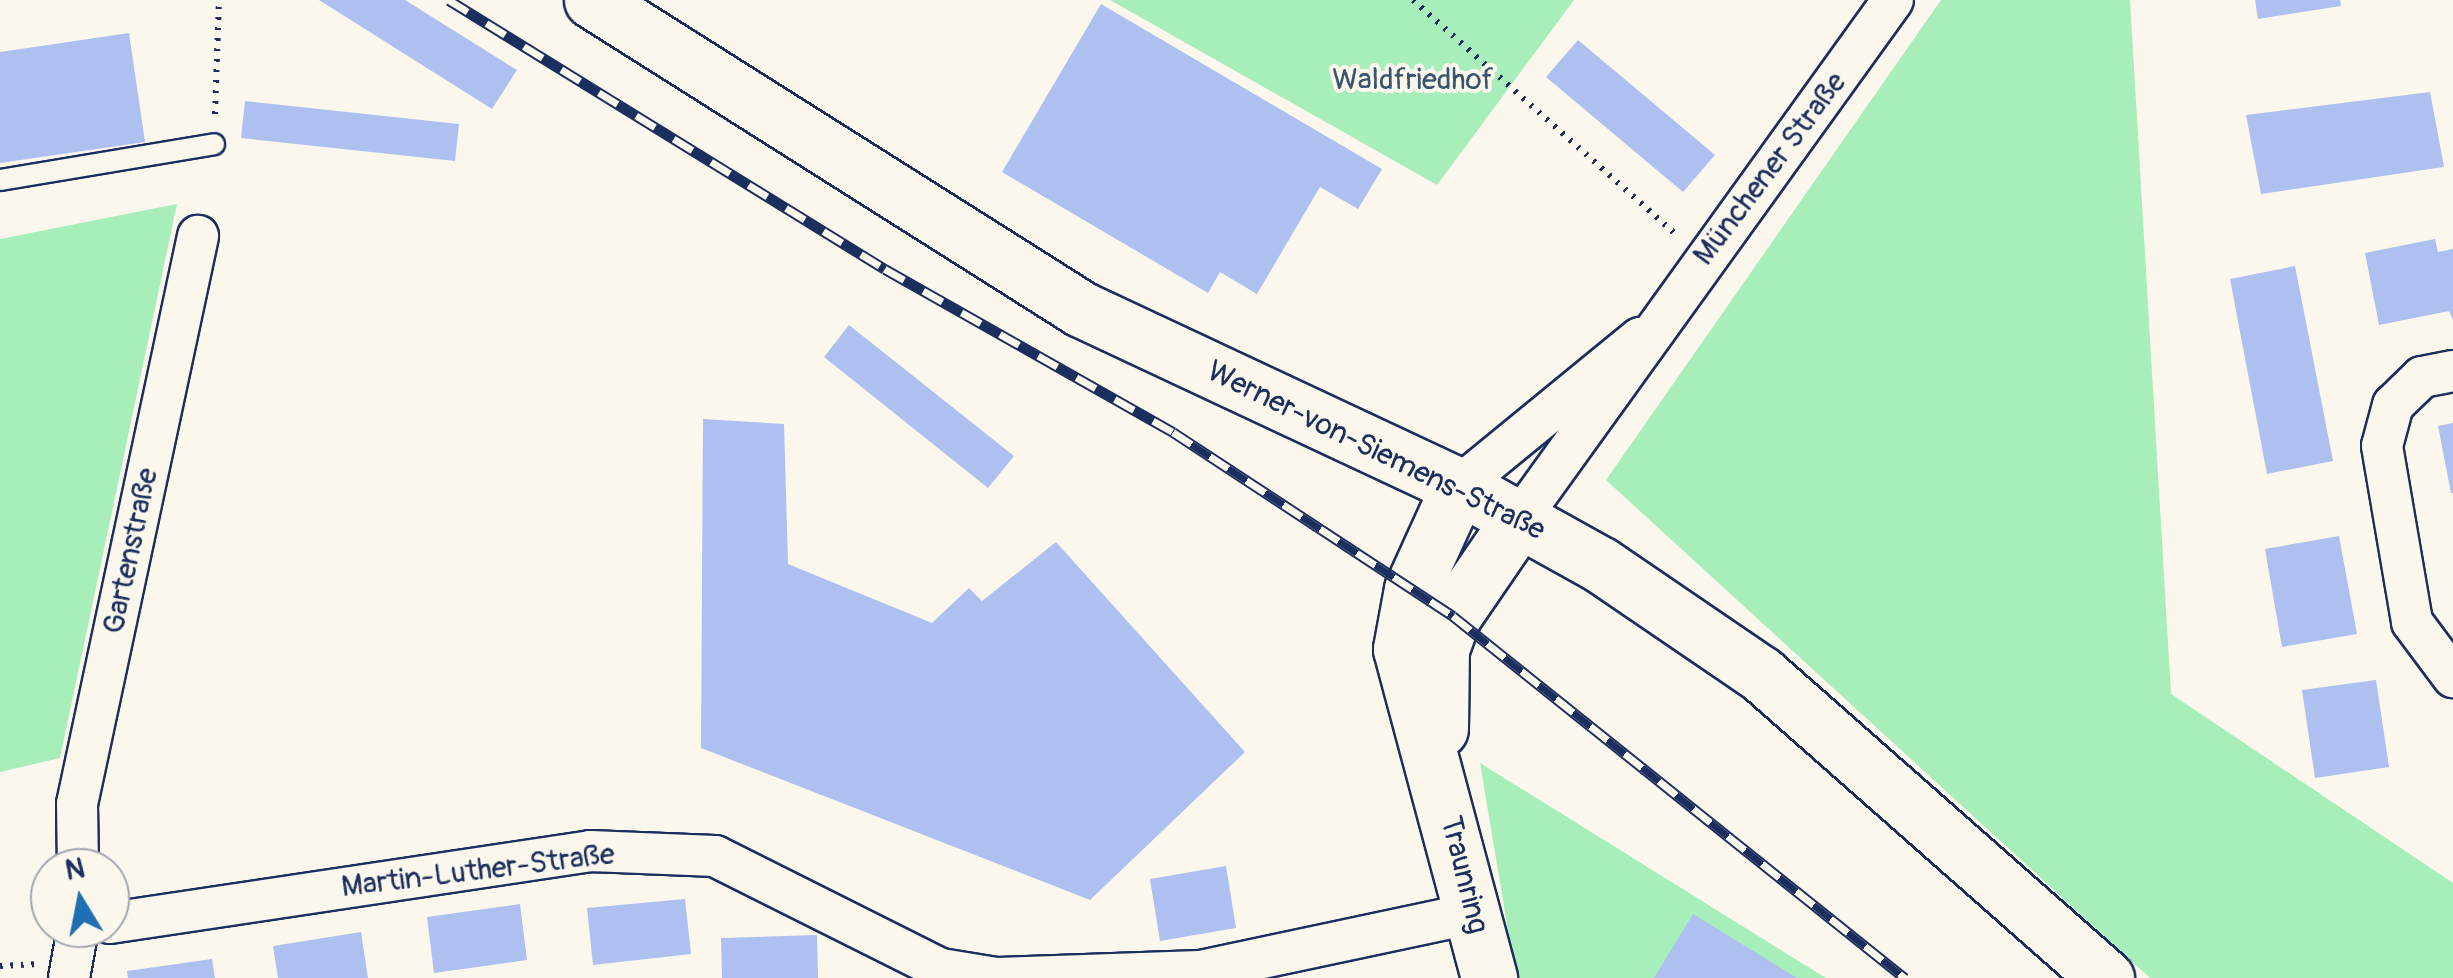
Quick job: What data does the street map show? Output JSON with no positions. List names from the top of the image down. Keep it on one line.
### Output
{"streets":{"street":["Münchener Straße","Werner-von-Siemens-Straße","Gartenstraße","Martin-Luther-Straße","Traunring"]},"crossings":[["Münchener Straße","Werner-von-Siemens-Straße"],["Münchener Straße","Traunring"],["Werner-von-Siemens-Straße","Traunring"],["Martin-Luther-Straße","Traunring"]],"parks":["Waldfriedhof"],"north":"top"}
